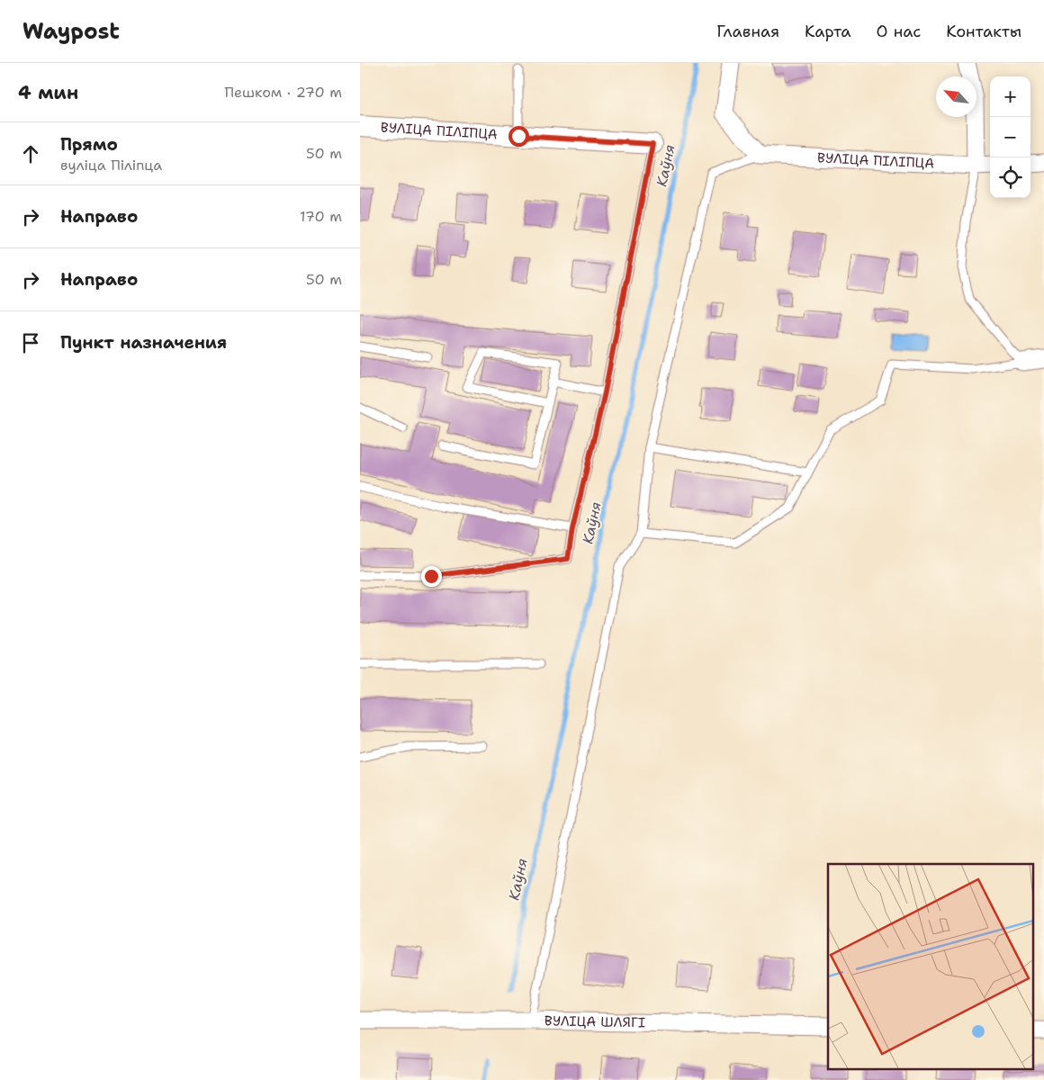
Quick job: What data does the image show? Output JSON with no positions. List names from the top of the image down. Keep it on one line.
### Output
{"streets":{"street":["ВУЛІЦА ПІЛІПЦА","ВУЛІЦА ШЛЯГІ"]},"water":["Каўня"],"north":"top left","page":{"header":"Waypost","nav":["Главная","Карта","О нас","Контакты"],"heading":["4 мин","Пешком · 270 m"],"map_buttons":["+","−"],"list":[["Прямо","вуліца Піліпца","50 m"],["Направо","170 m"],["Направо","50 m"],"Пункт назначения"]}}
